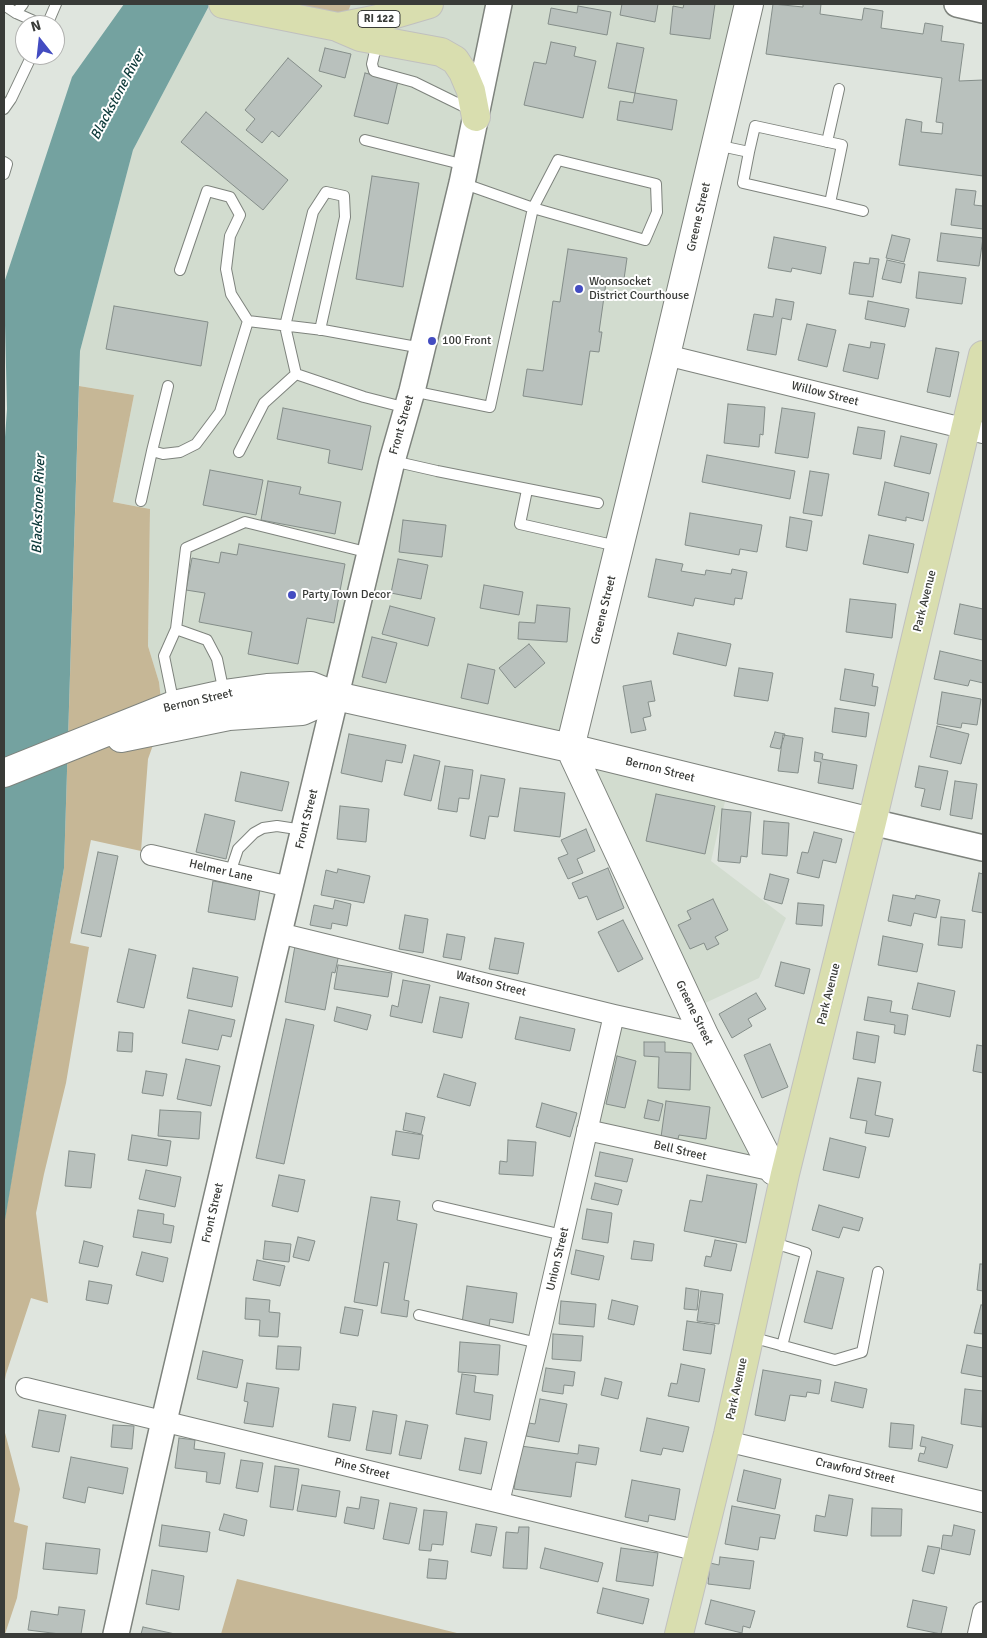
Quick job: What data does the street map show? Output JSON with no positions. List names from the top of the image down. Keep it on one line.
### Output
{"streets":{"main road":["RI 122","Greene Street","Park Avenue","Bernon Street"],"street":["Willow Street","Front Street","Helmer Lane","Watson Street","Bell Street","Union Street","Pine Street","Crawford Street"]},"crossings":[["Greene Street","Willow Street"],["Greene Street","Park Avenue"],["Greene Street","Bernon Street"],["Greene Street","Watson Street"],["Greene Street","Bell Street"],["Willow Street","Park Avenue"],["Front Street","Bernon Street"],["Front Street","Helmer Lane"],["Front Street","Watson Street"],["Front Street","Pine Street"],["Park Avenue","Bernon Street"],["Park Avenue","Bell Street"],["Park Avenue","Pine Street"],["Park Avenue","Crawford Street"],["Watson Street","Union Street"],["Bell Street","Union Street"],["Union Street","Pine Street"]],"water":["Blackstone River"],"places":["Woonsocket District Courthouse","100 Front","Party Town Decor"],"north":"top"}
